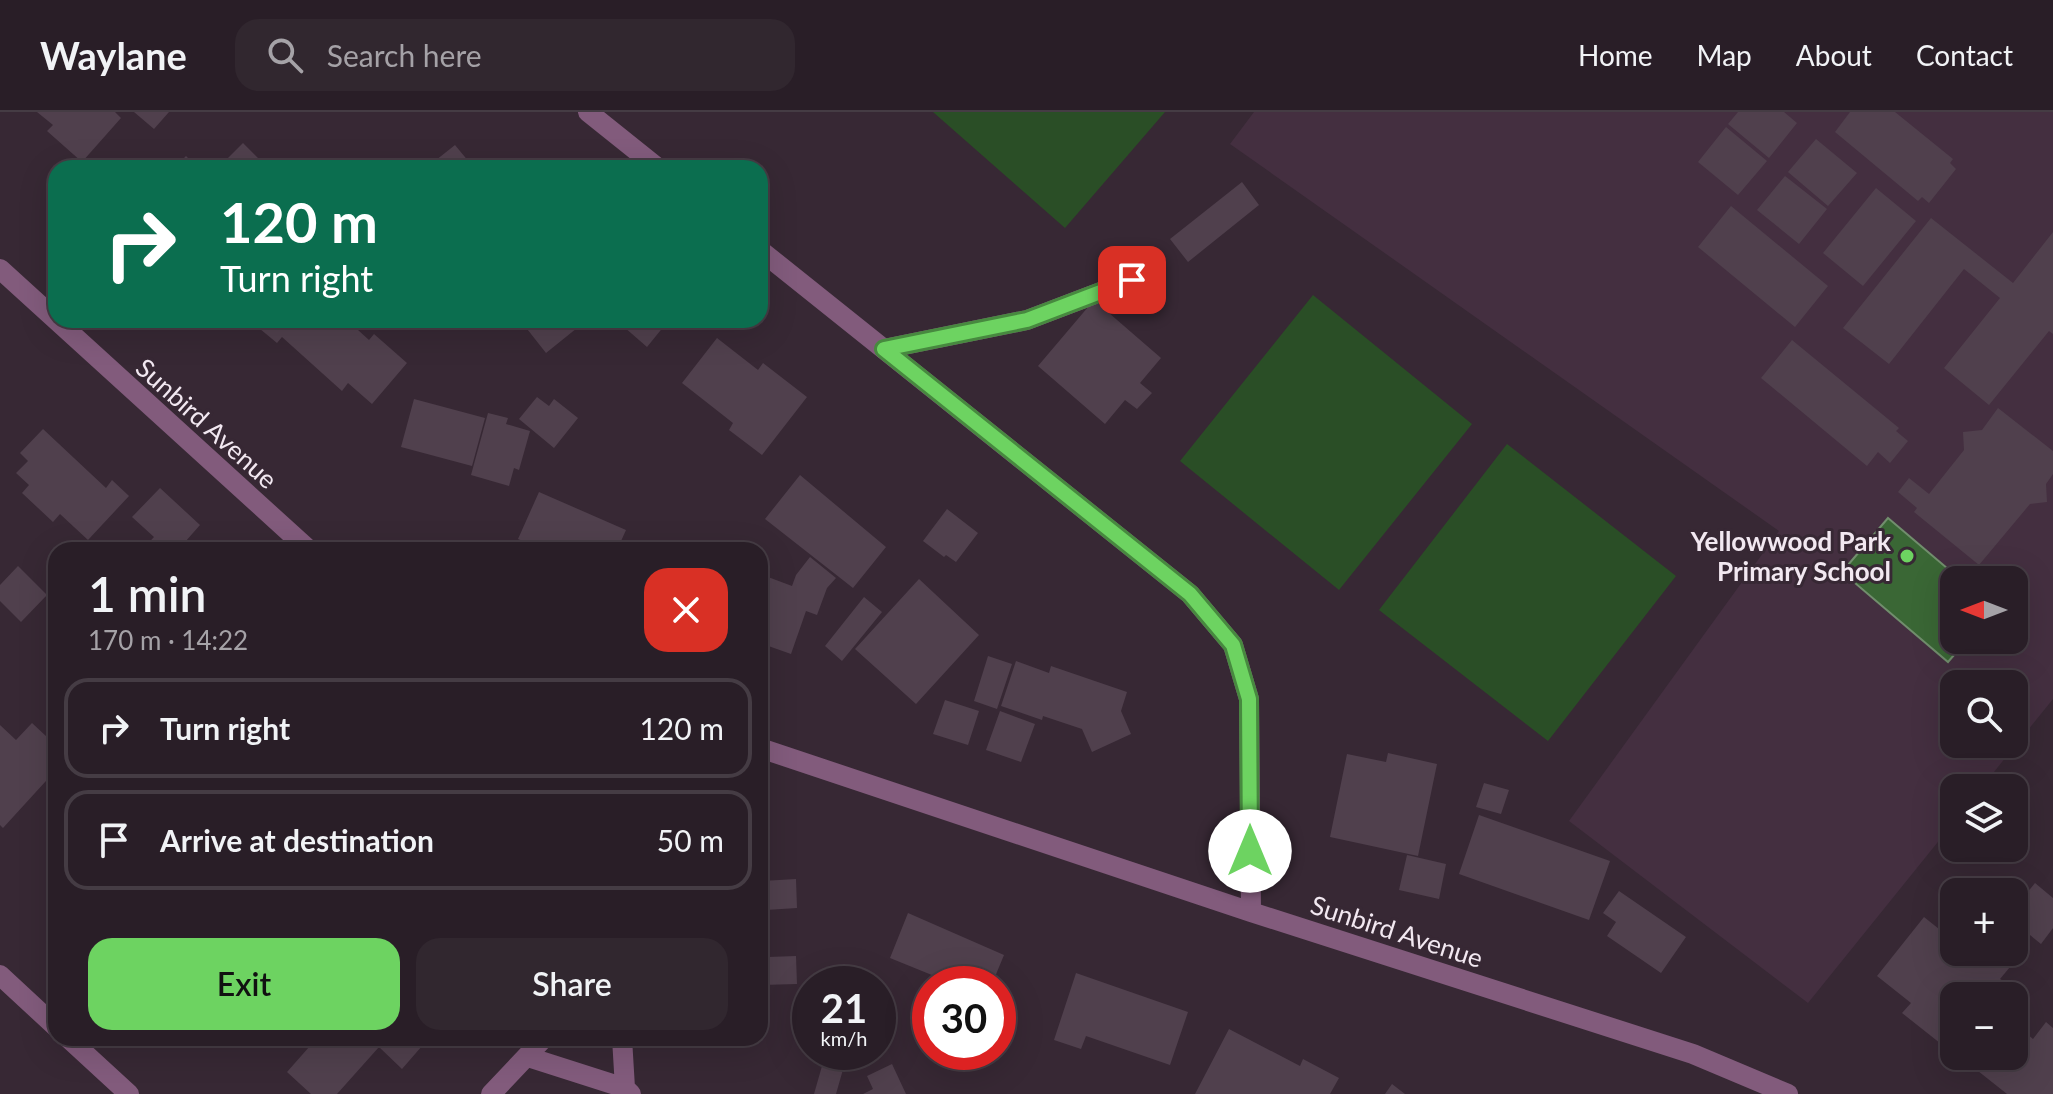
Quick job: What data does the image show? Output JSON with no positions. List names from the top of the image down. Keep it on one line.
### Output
{"streets":{"street":["Sunbird Avenue"]},"places":["Yellowwood Park Primary School"],"north":"left","page":{"header":"Waylane","search":"Search here","nav":["Home","Map","About","Contact"],"turn":["120 m","Turn right"],"heading":["1 min","170 m · 14:22"],"map_buttons":["+","−"],"list":[{"name":"Turn right","value":"120 m"},{"name":"Arrive at destination","value":"50 m"}],"buttons":["Exit","Share"],"speed":"21 km/h","limit":"30"}}
